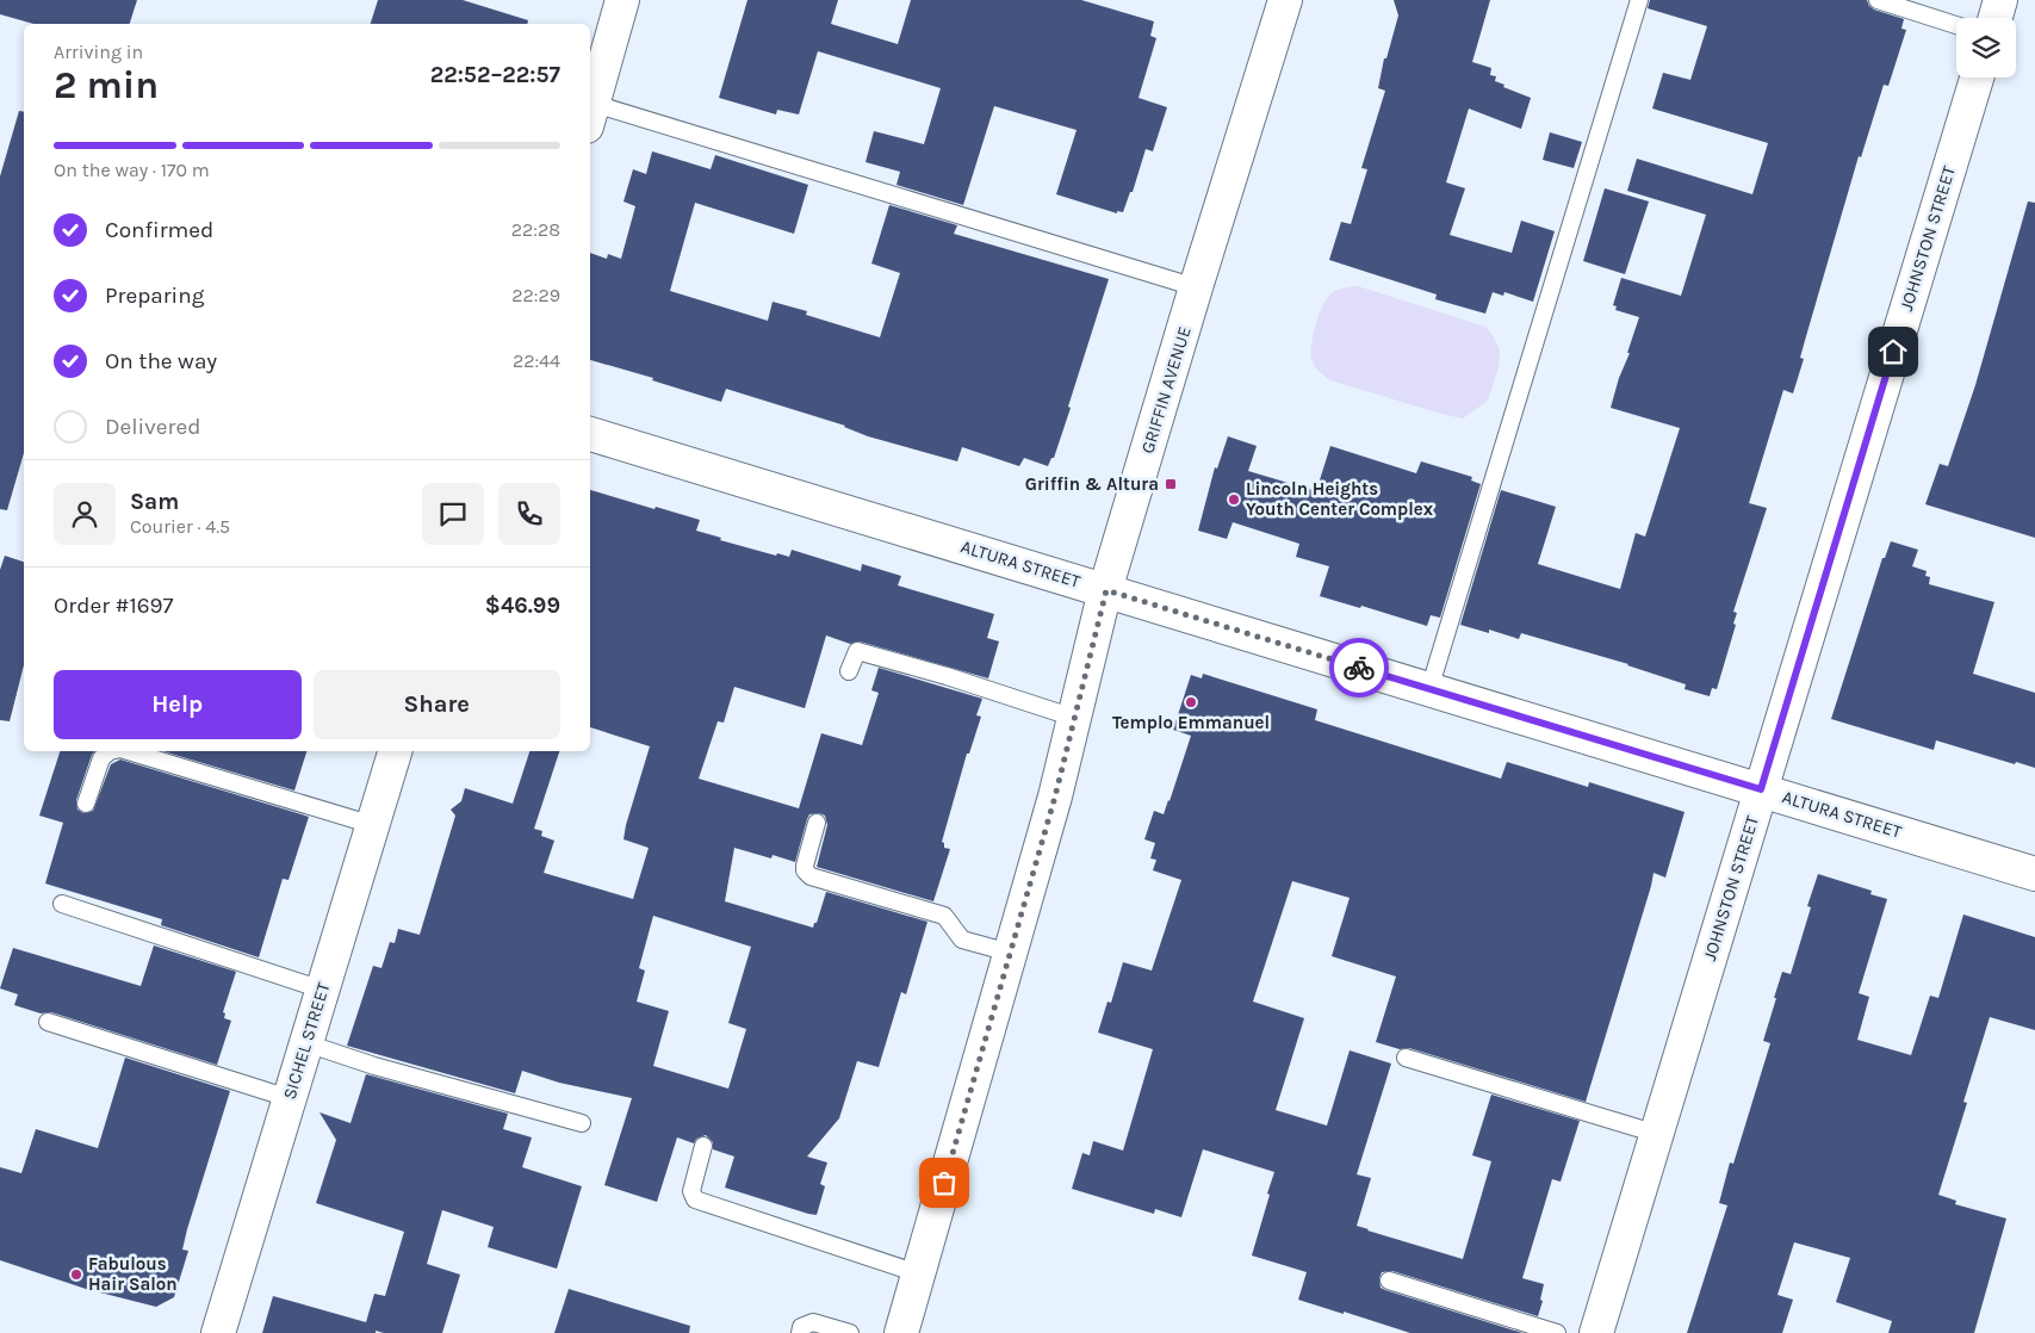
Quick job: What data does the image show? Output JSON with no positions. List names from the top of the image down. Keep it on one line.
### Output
{"streets":{"street":["JOHNSTON STREET","GRIFFIN AVENUE","ALTURA STREET","SICHEL STREET"]},"crossings":[["JOHNSTON STREET","ALTURA STREET"],["GRIFFIN AVENUE","ALTURA STREET"]],"places":{"transit":["Griffin & Altura"],"other":["Lincoln Heights Youth Center Complex","Templo Emmanuel","Fabulous Hair Salon"]},"page":{"heading":["2 min","Arriving in","22:52–22:57"],"panel":["Sam","Courier · 4.5","Order #1697","$46.99"],"bar":"On the way · 170 m","list":[["Confirmed","22:28"],["Preparing","22:29"],["On the way","22:44"],"Delivered"],"buttons":["Help","Share"]}}
